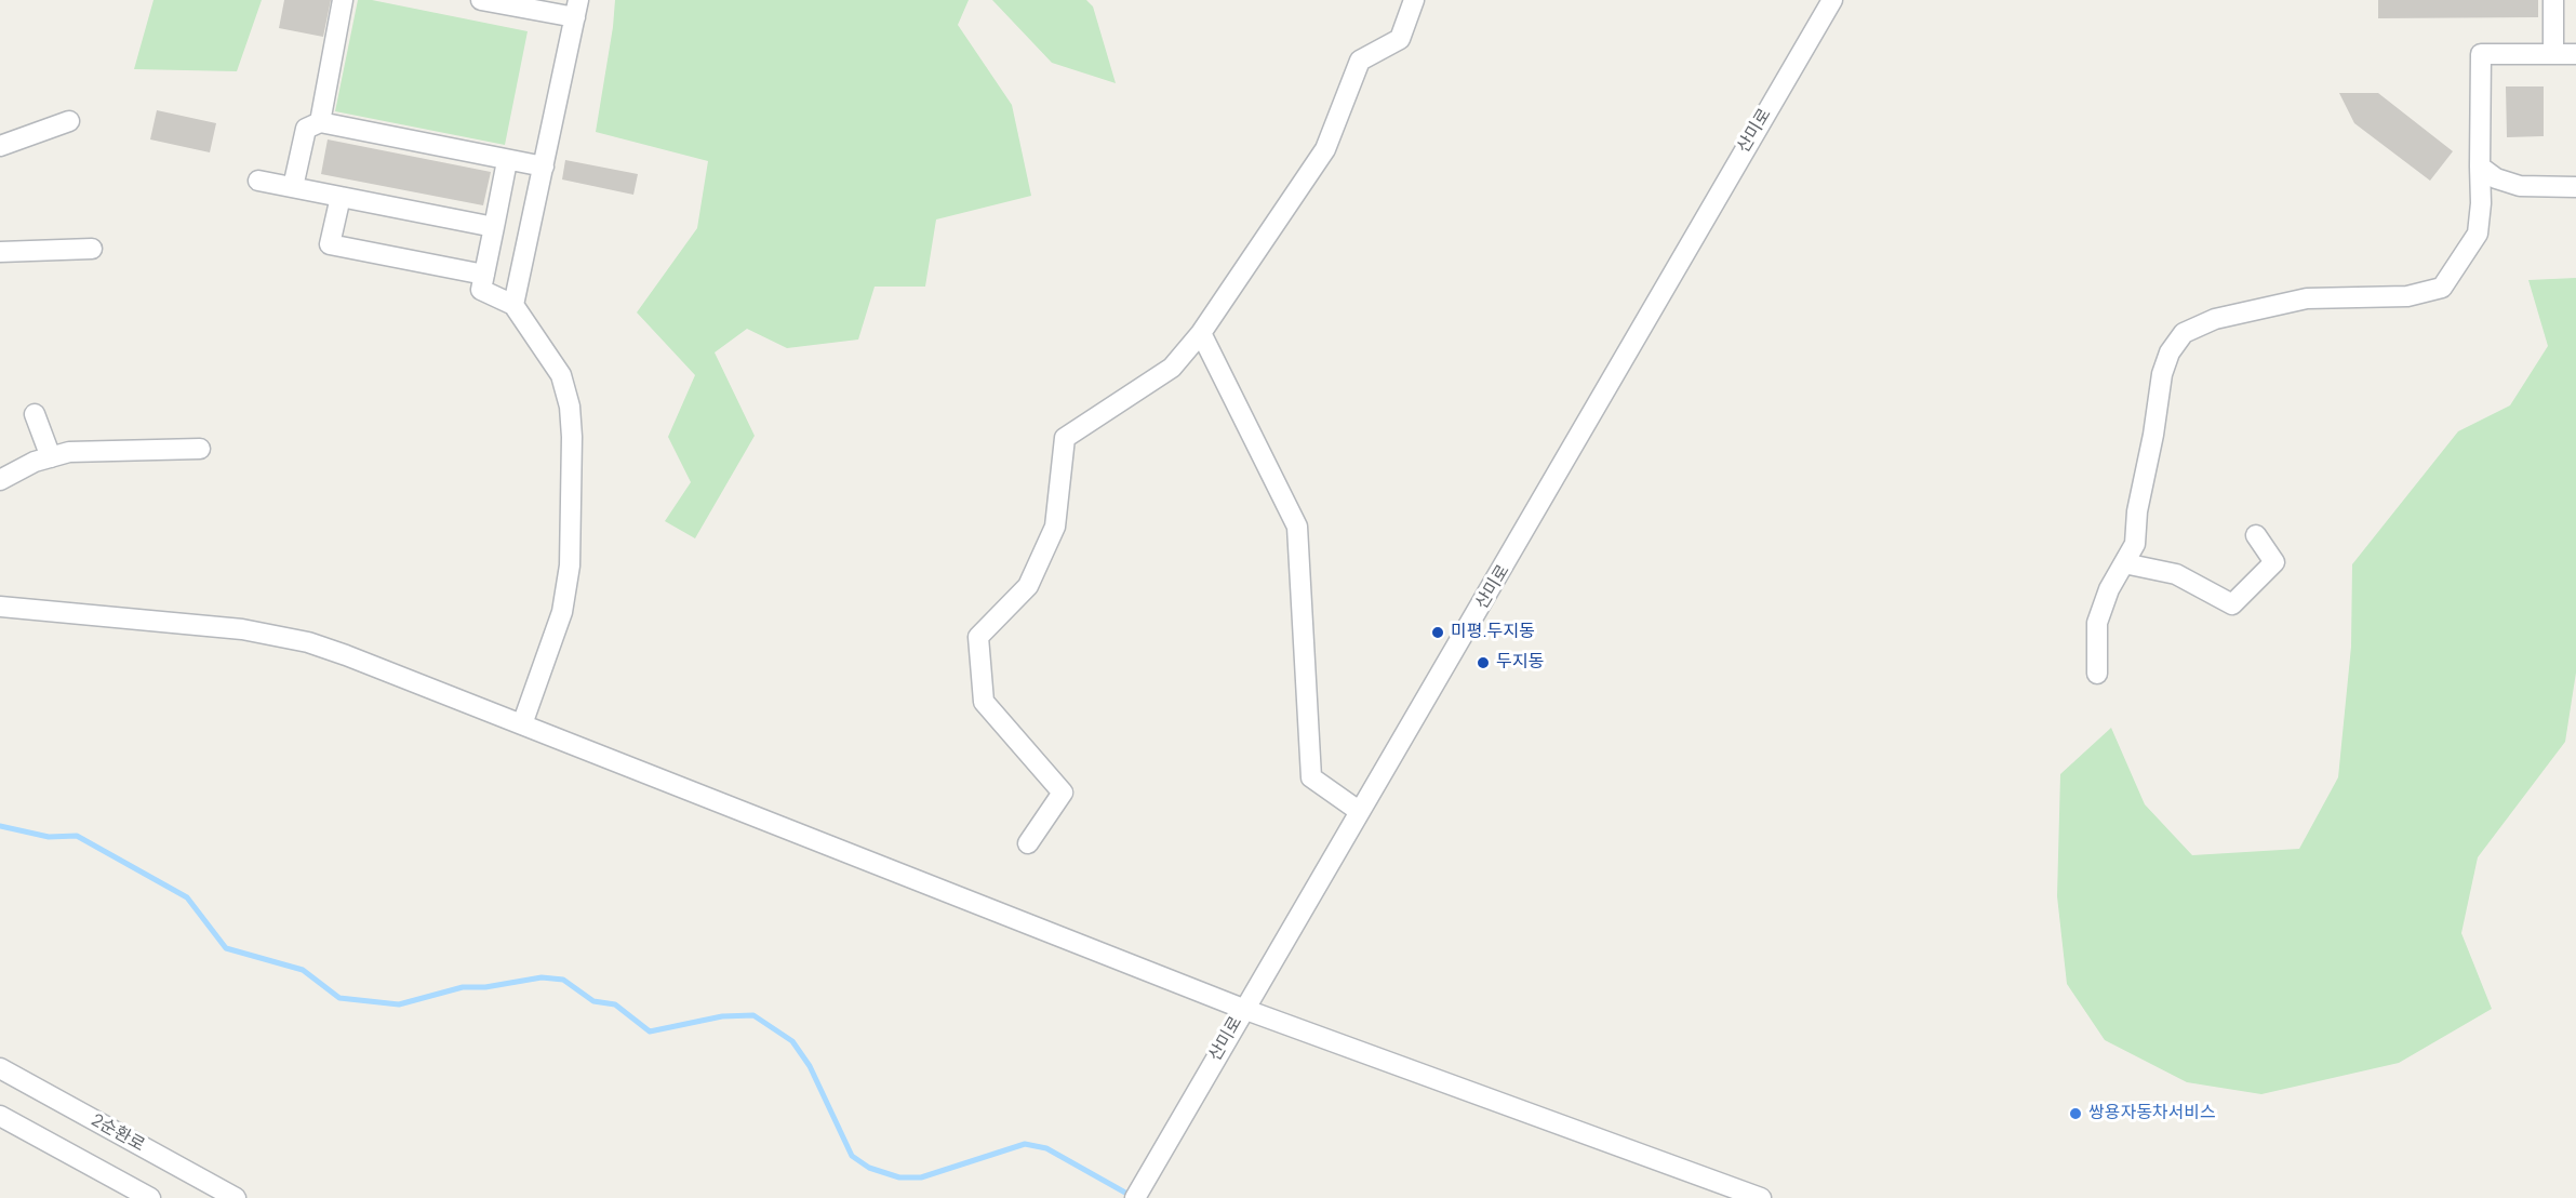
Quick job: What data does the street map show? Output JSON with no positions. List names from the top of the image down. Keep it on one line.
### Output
{"streets":{"street":["산미로","2순환로"]},"places":["미평.두지동","두지동","쌍용자동차서비스"]}
